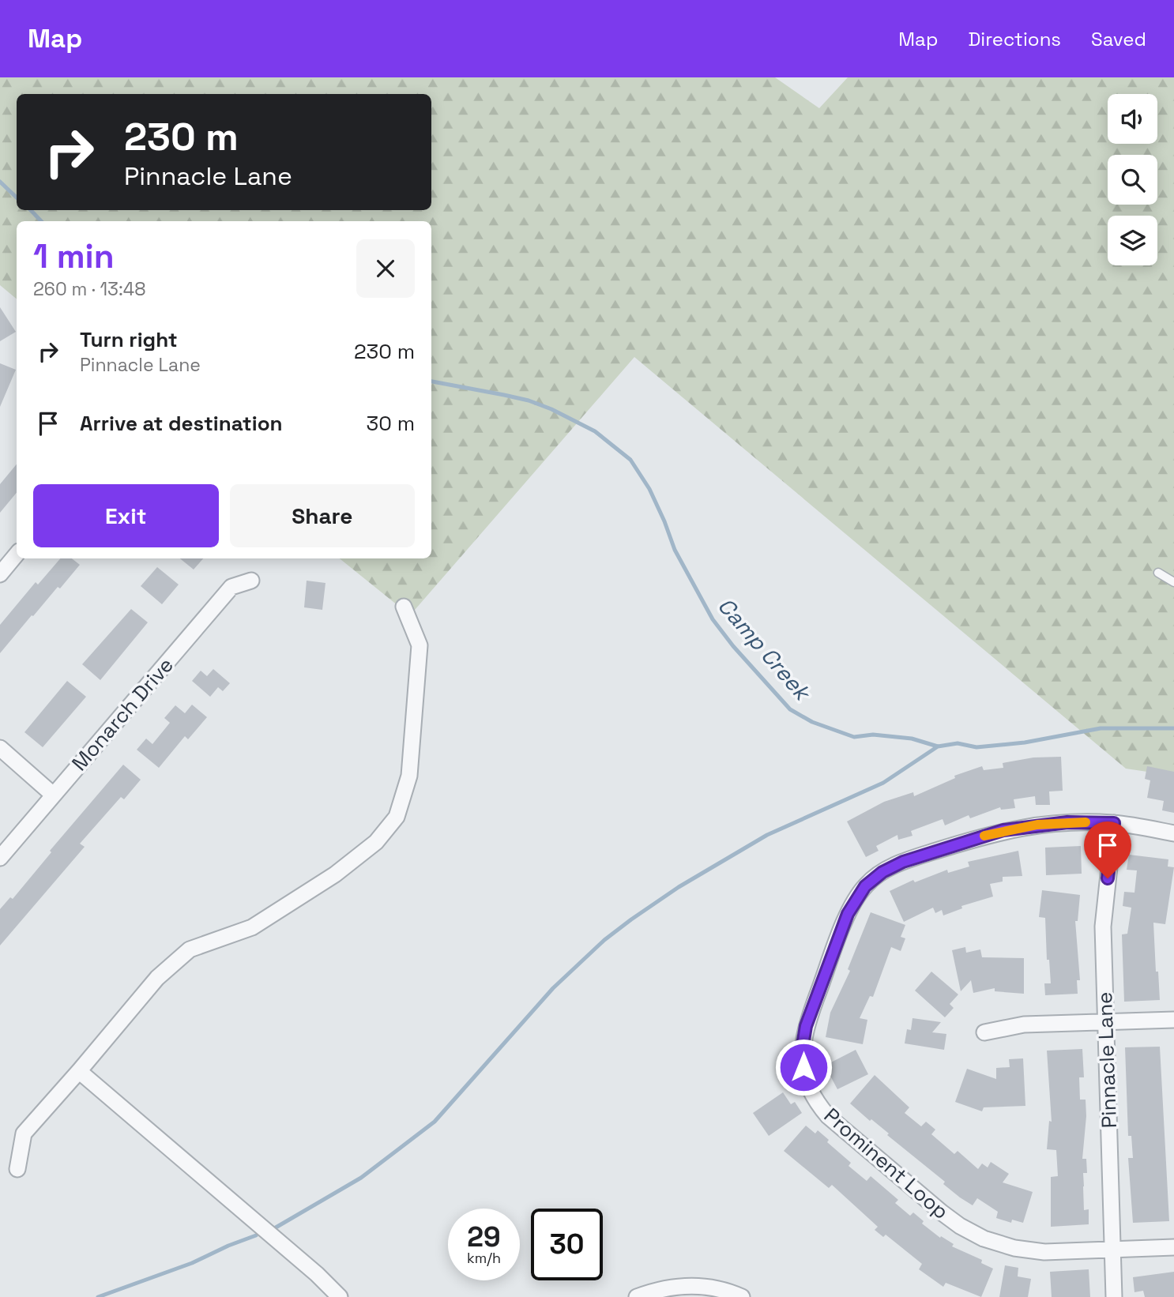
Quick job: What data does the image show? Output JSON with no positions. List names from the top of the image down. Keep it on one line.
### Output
{"streets":{"street":["Monarch Drive","Pinnacle Lane","Prominent Loop"]},"crossings":[["Pinnacle Lane","Prominent Loop"]],"water":["Camp Creek"],"page":{"header":"Map","nav":["Map","Directions","Saved"],"turn":["230 m","Pinnacle Lane"],"heading":["1 min","260 m · 13:48"],"list":[{"name":"Turn right","note":"Pinnacle Lane","value":"230 m"},{"name":"Arrive at destination","value":"30 m"}],"buttons":["Exit","Share"],"speed":"29 km/h","limit":"30"}}
